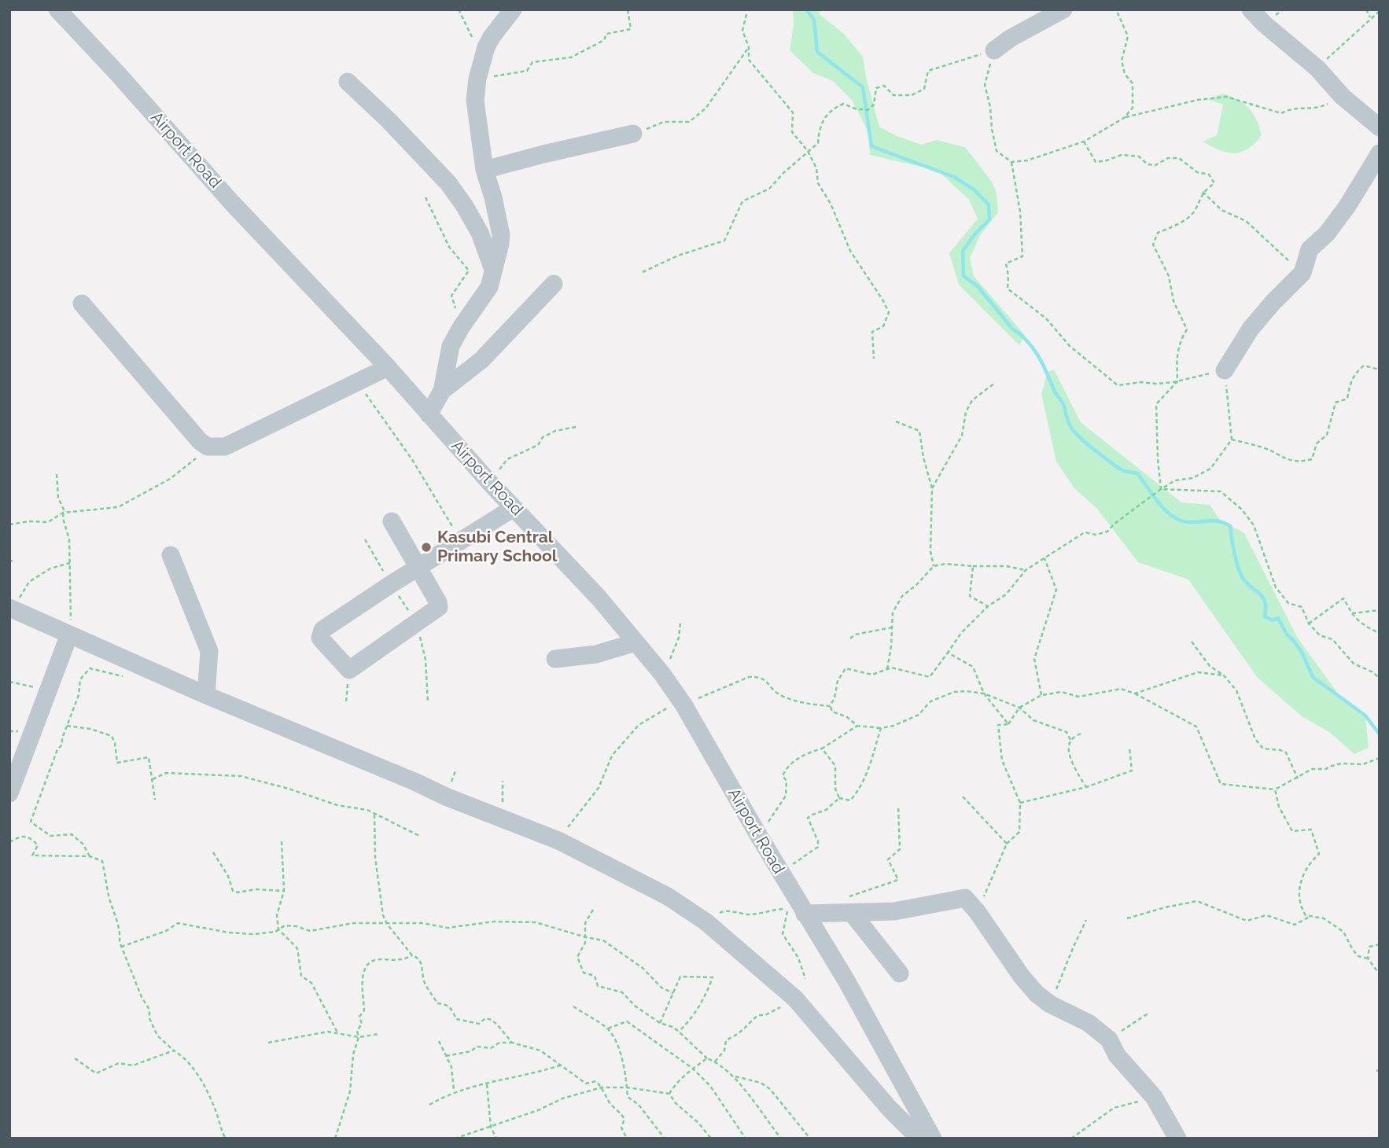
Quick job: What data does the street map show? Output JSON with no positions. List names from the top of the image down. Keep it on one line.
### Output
{"streets":{"street":["Airport Road"]},"places":["Kasubi Central Primary School"]}
